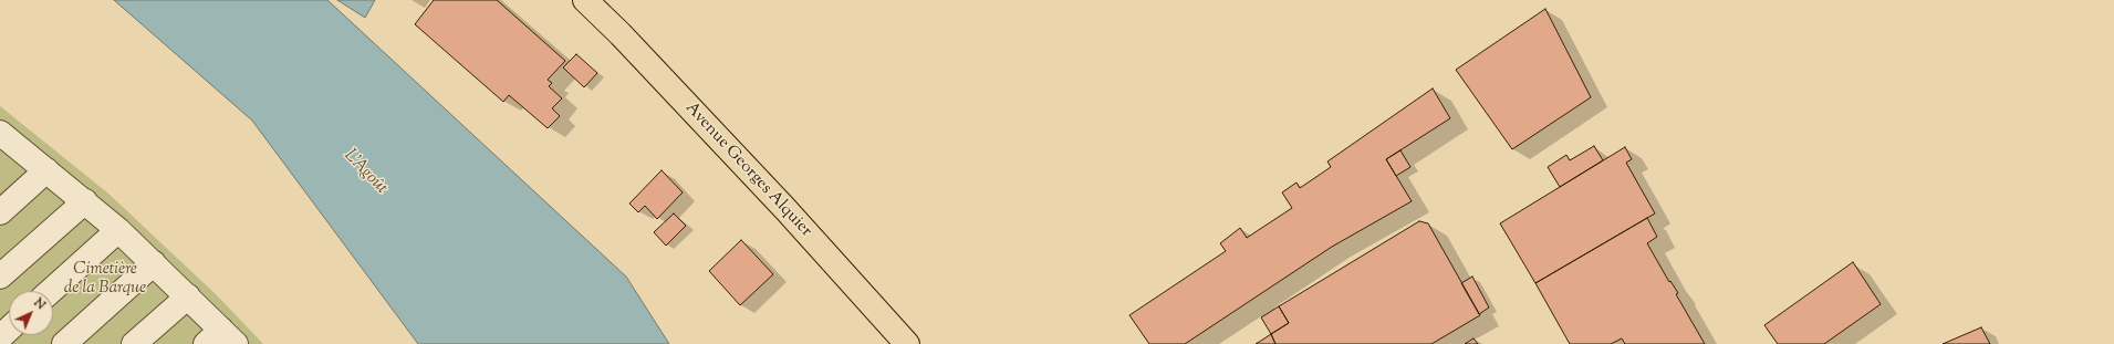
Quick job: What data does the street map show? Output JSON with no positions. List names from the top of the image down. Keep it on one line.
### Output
{"streets":{"main road":["Avenue Georges Alquier"]},"water":["L'Agoût"],"parks":["Cimetière de la Barque"],"north":"top right"}
